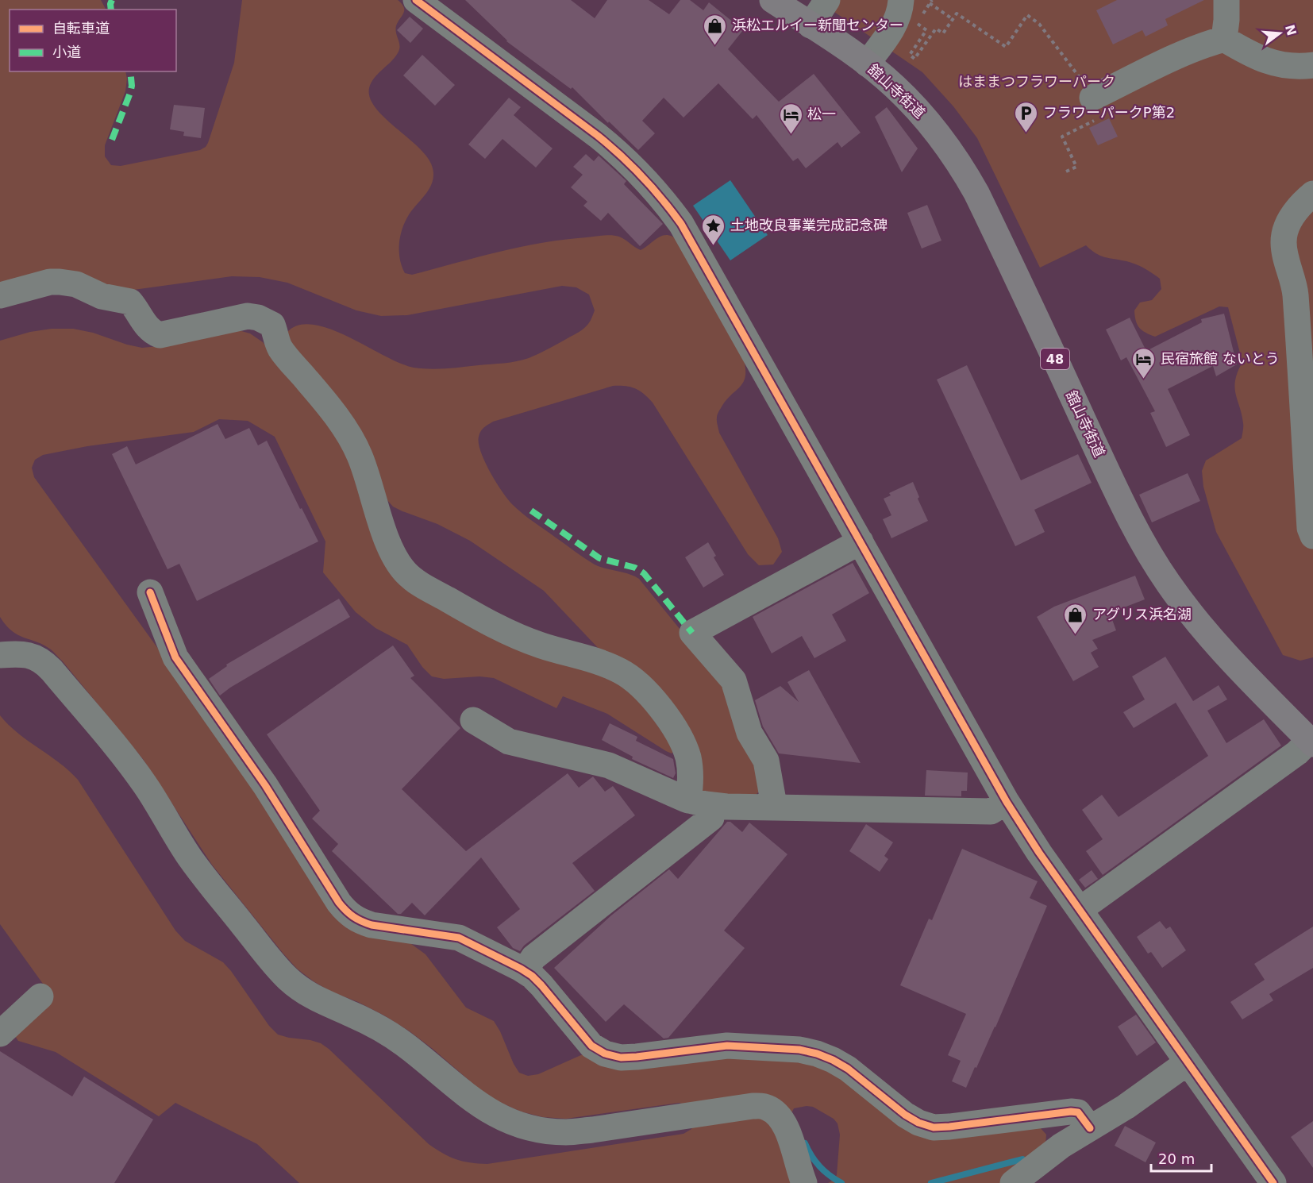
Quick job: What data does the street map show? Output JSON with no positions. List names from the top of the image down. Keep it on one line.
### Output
{"streets":{"main road":["舘山寺街道","48"]},"parks":["はままつフラワーパーク"],"places":{"shop":["浜松エルイー新聞センター","アグリス浜名湖"],"parking":["フラワーパークP第2"],"hotel":["松一","民宿旅館 ないとう"],"place":["土地改良事業完成記念碑"]},"legend":["自転車道","小道"],"scale_bar":"20 m","north":"right"}
